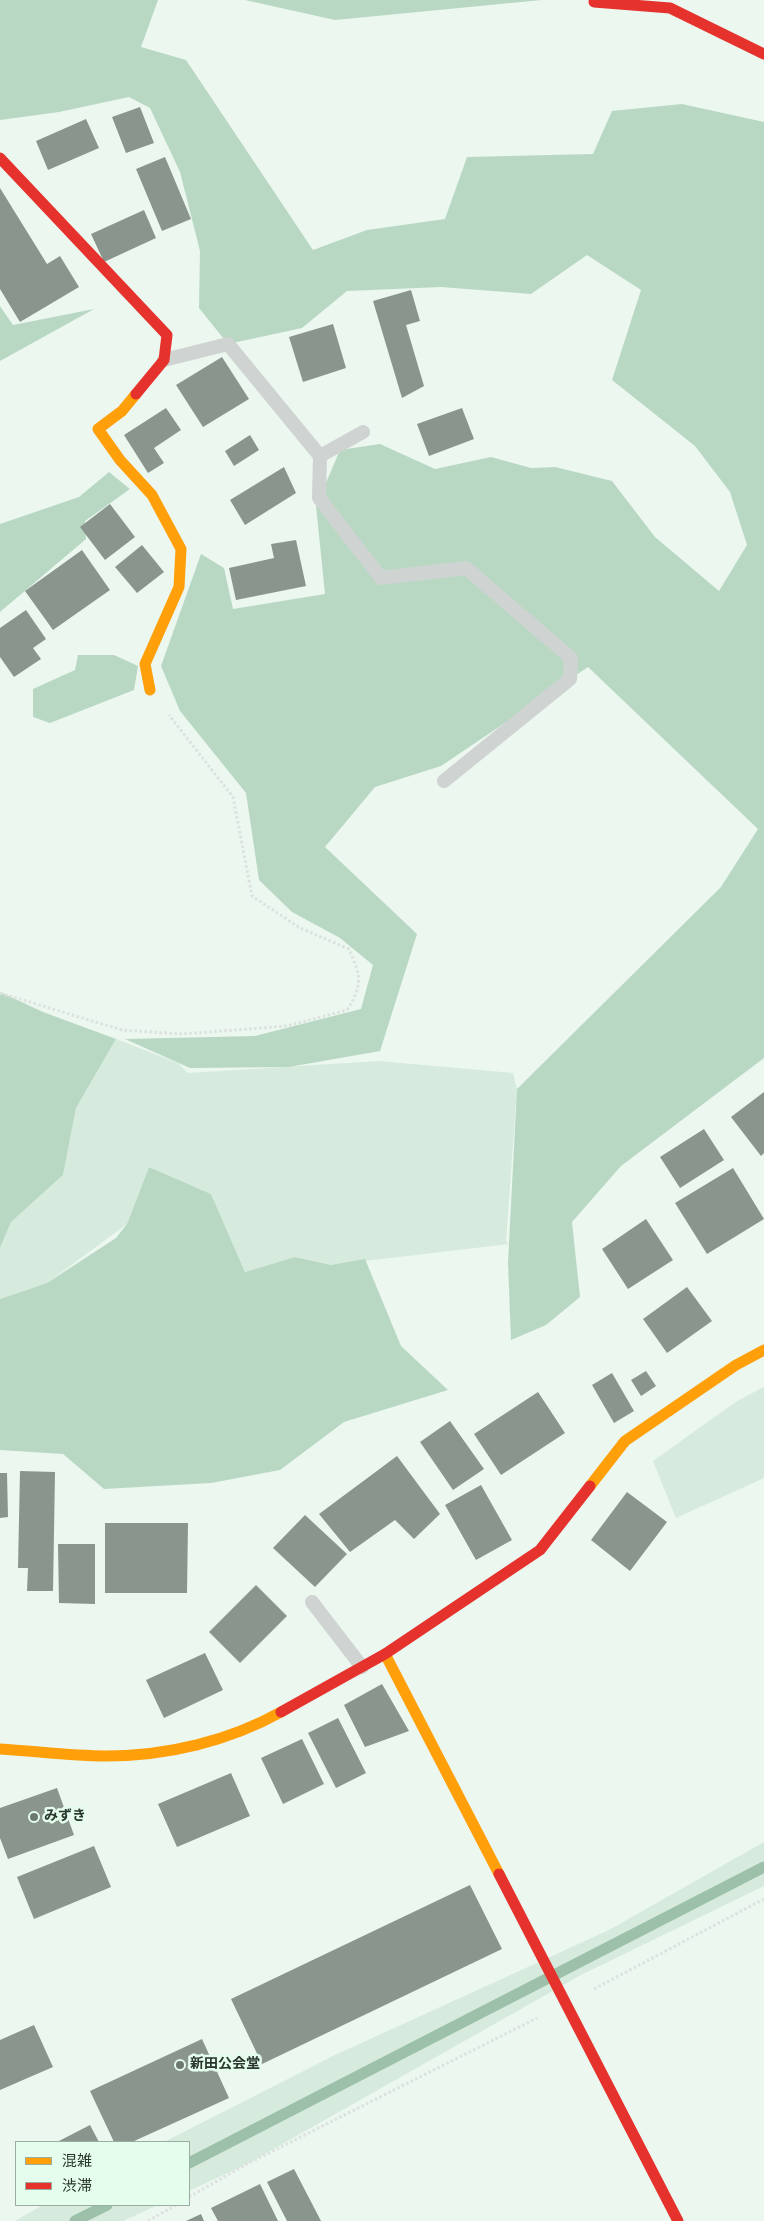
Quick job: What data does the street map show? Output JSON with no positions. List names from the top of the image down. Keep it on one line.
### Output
{"places":["みずき","新田公会堂"],"legend":["混雑","渋滞"]}
